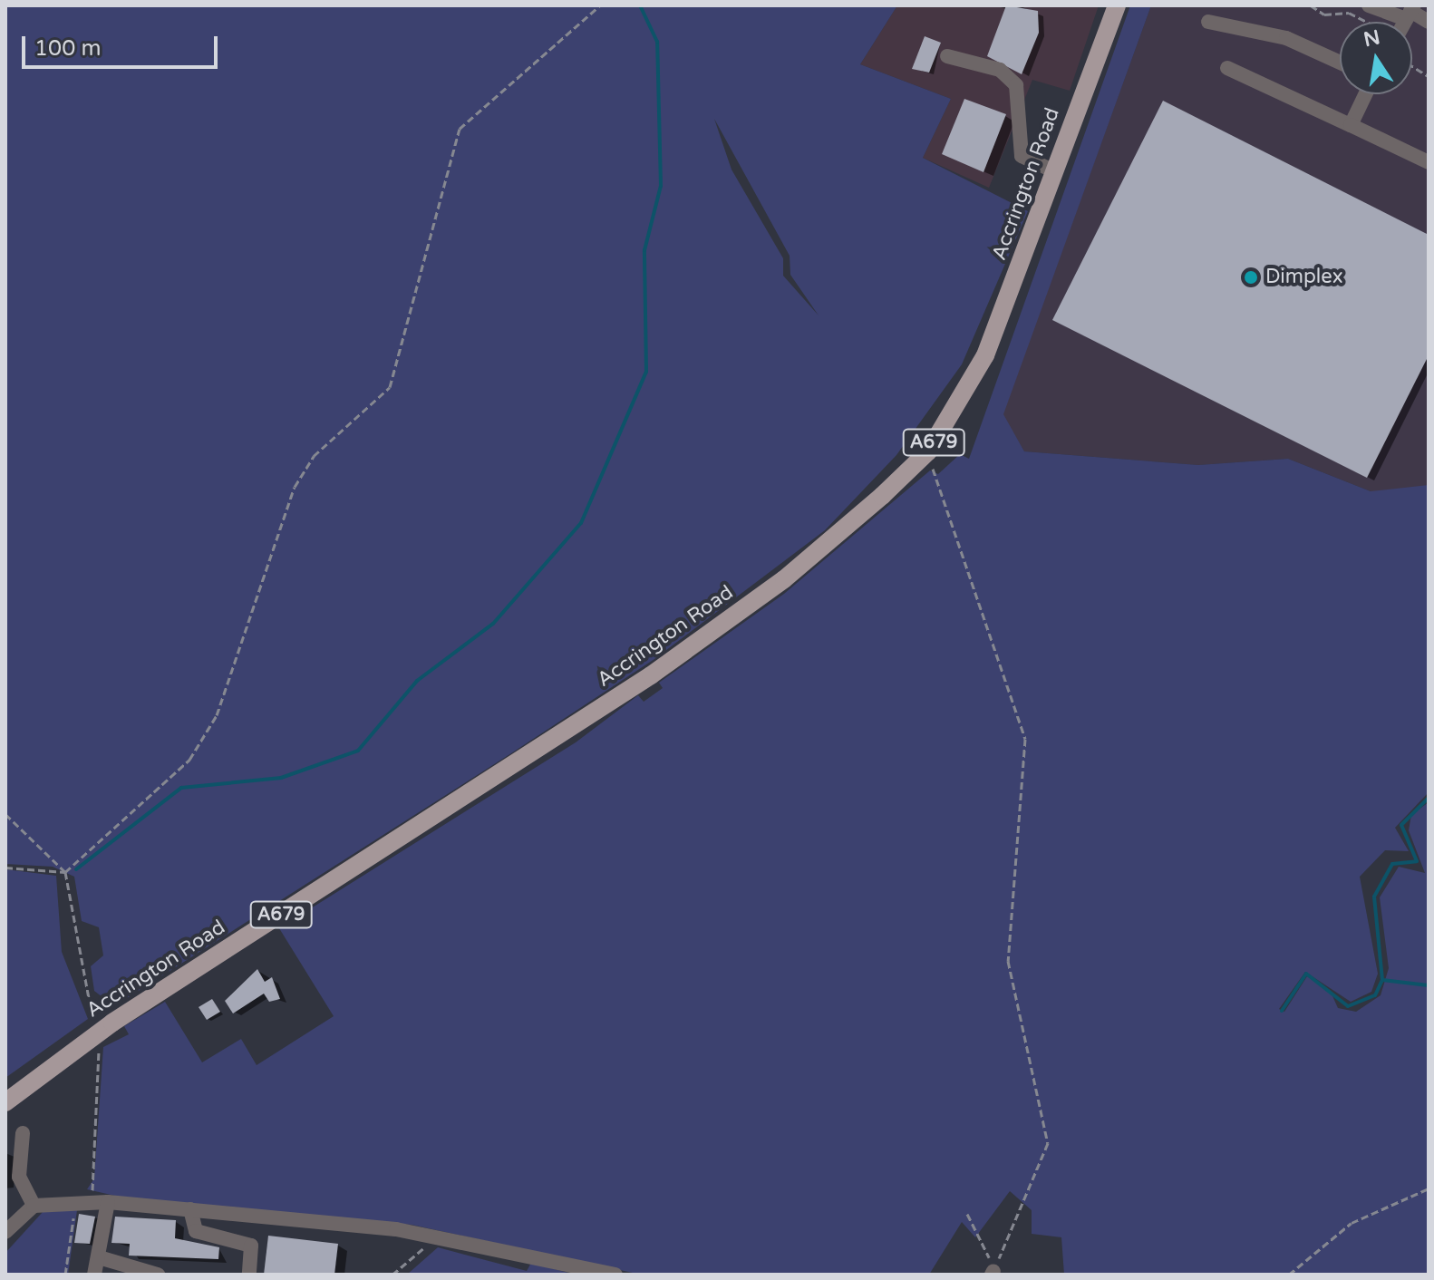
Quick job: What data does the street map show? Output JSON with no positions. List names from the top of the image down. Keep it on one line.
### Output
{"streets":{"main road":["Accrington Road","A679"]},"places":["Dimplex"],"scale_bar":"100 m","north":"top"}
